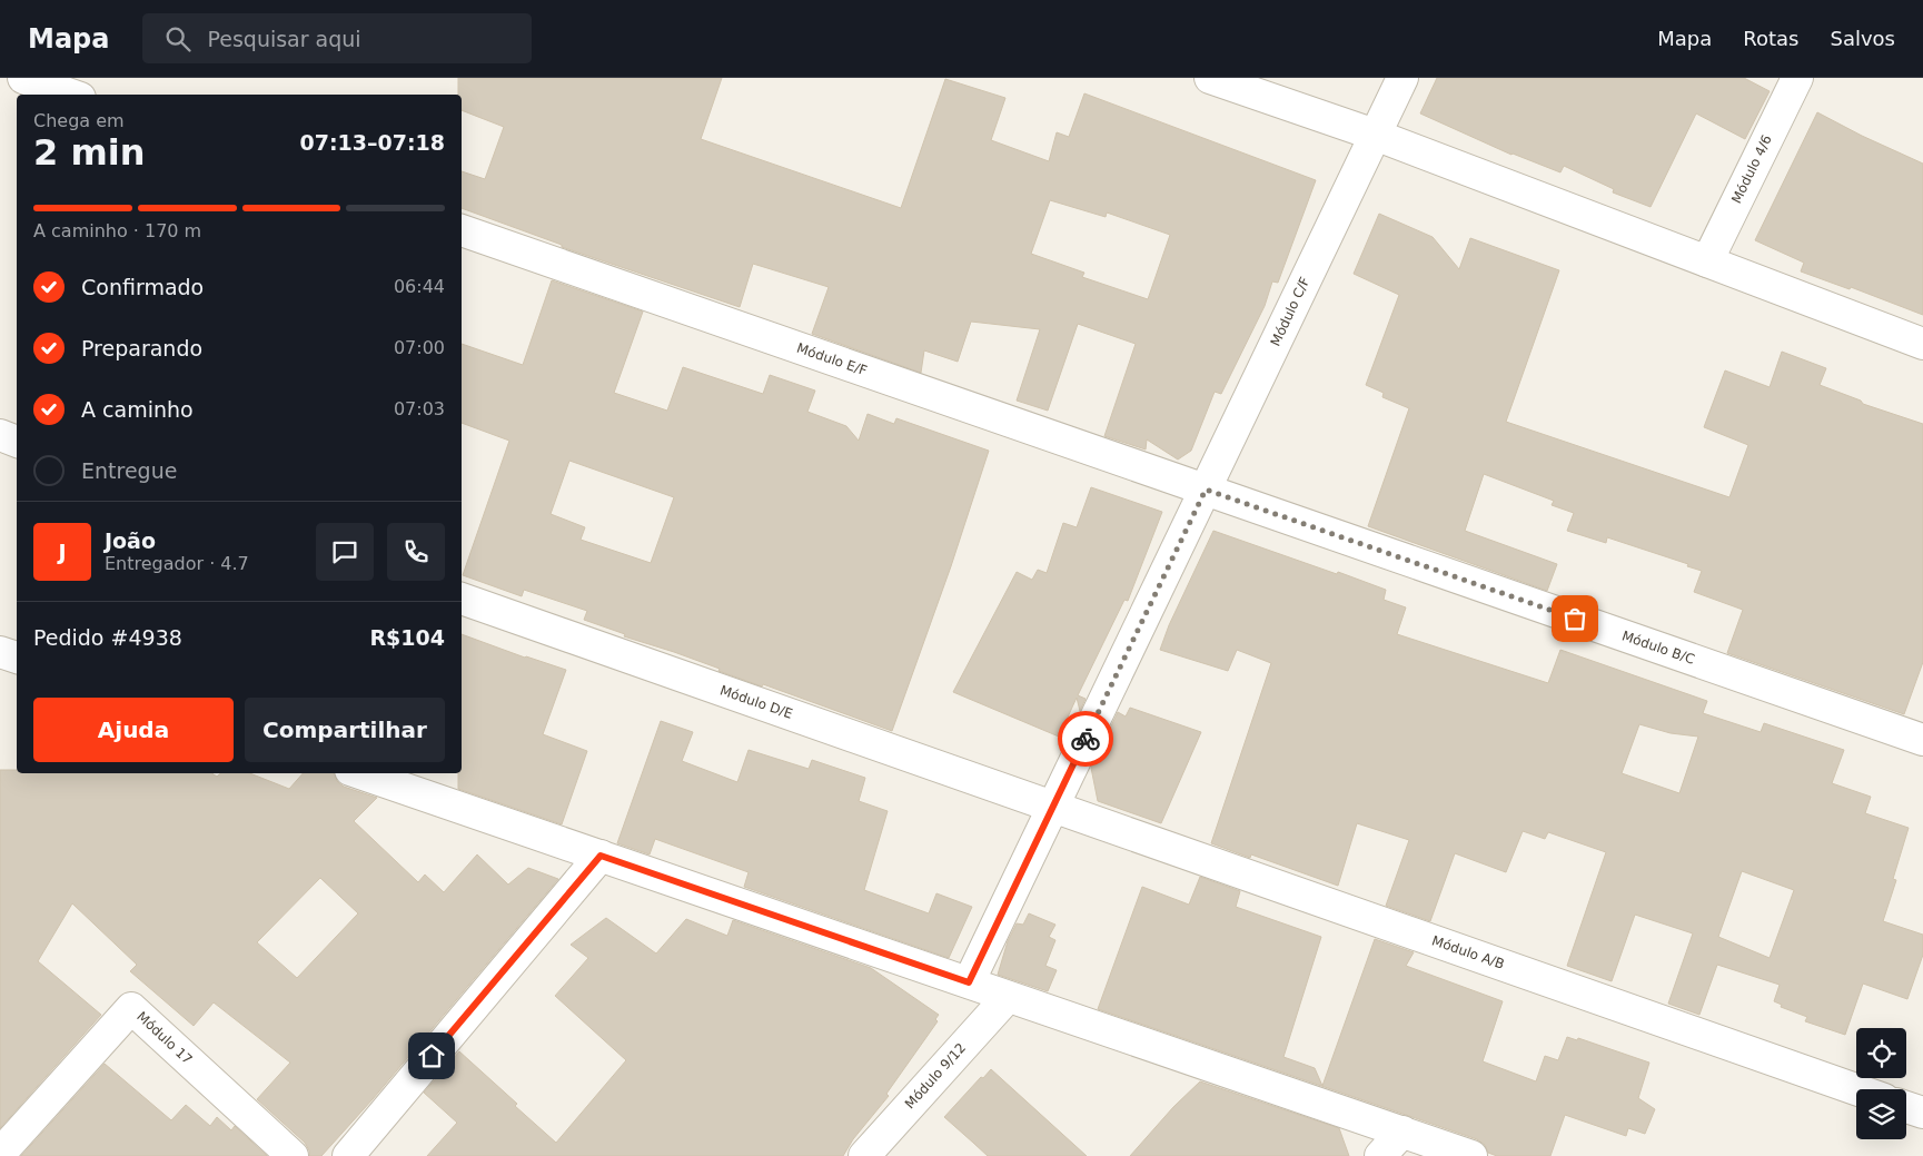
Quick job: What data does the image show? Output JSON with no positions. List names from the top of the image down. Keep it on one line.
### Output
{"streets":{"street":["Módulo 4/6","Módulo C/F","Módulo E/F","Módulo B/C","Módulo D/E","Módulo A/B","Módulo 17","Módulo 9/12"]},"crossings":[["Módulo C/F","Módulo E/F"],["Módulo C/F","Módulo B/C"],["Módulo C/F","Módulo D/E"],["Módulo C/F","Módulo A/B"],["Módulo E/F","Módulo B/C"],["Módulo D/E","Módulo A/B"]],"page":{"header":"Mapa","search":"Pesquisar aqui","nav":["Mapa","Rotas","Salvos"],"heading":["2 min","Chega em","07:13–07:18"],"panel":["João","Entregador · 4.7","Pedido #4938","R$104"],"bar":"A caminho · 170 m","list":[["Confirmado","06:44"],["Preparando","07:00"],["A caminho","07:03"],"Entregue"],"round":"J","buttons":["Ajuda","Compartilhar"]}}
